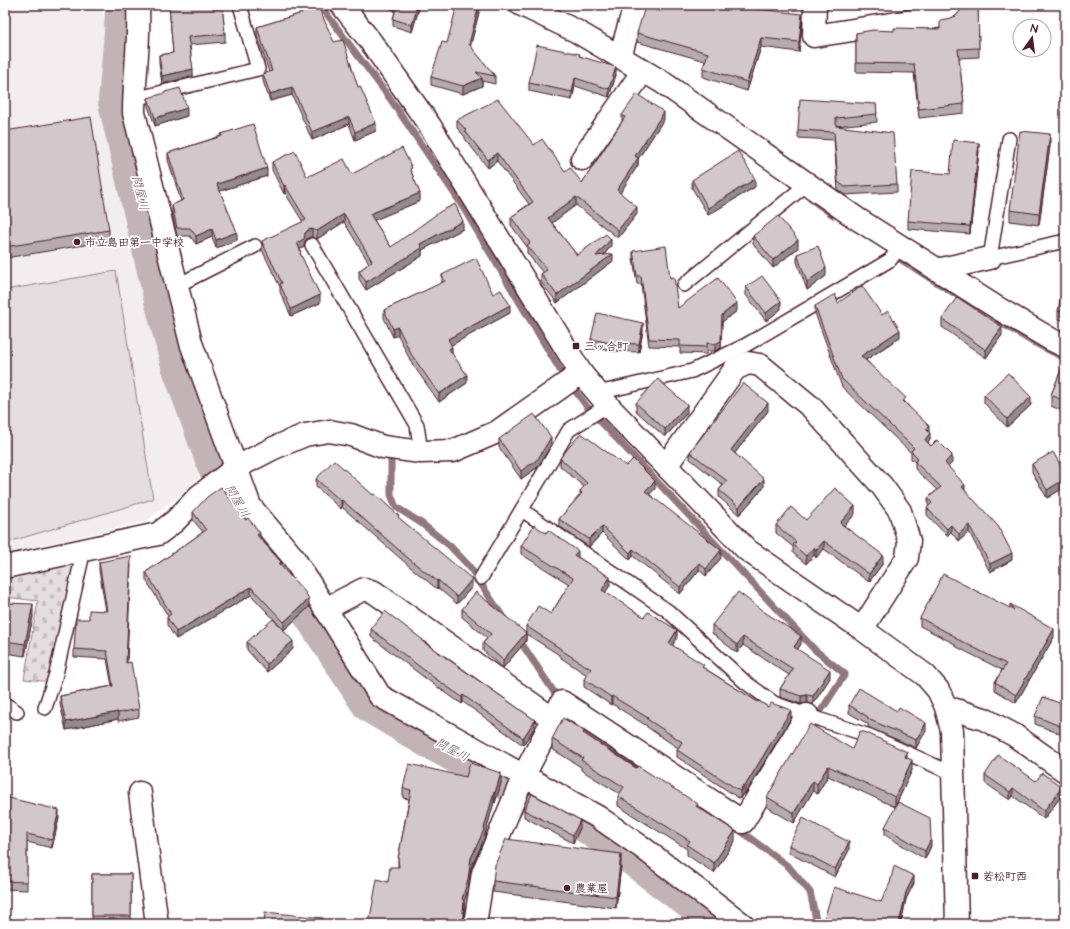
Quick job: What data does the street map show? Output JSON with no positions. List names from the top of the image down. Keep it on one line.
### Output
{"water":["問屋川"],"places":{"other":["市立島田第一中学校","農業屋"],"transit":["三ッ合町","若松町西"]},"north":"top"}
